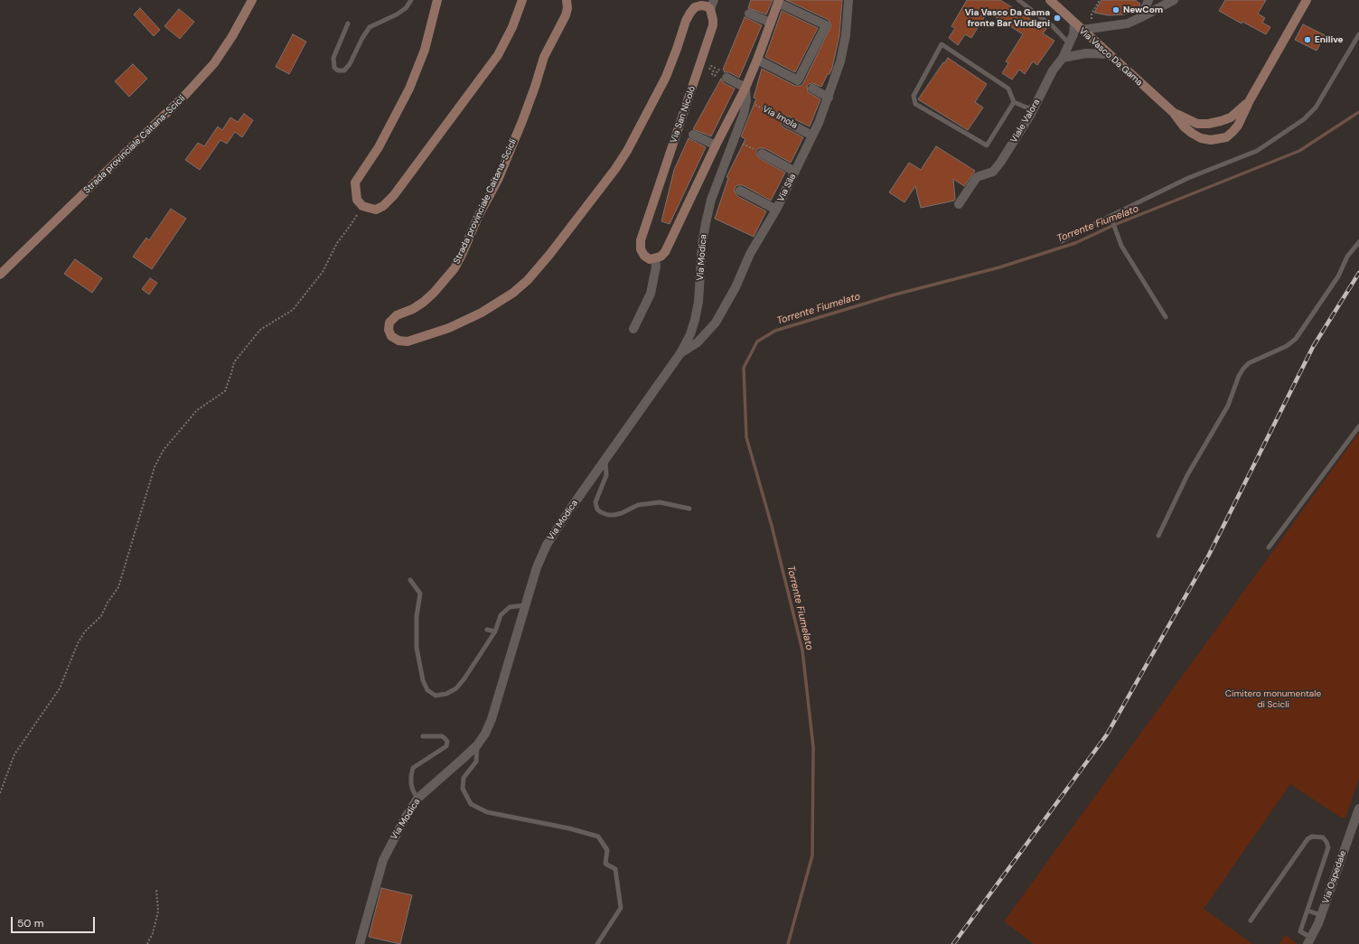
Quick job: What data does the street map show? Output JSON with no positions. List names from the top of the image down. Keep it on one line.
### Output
{"streets":{"main road":["Via Vasco Da Gama","Via San Nicolò","Strada provinciale Caitana-Scicli"],"street":["Via Imola","Viale Valora","Via Sila","Via Modica","Via Ospedale"]},"crossings":[["Via Vasco Da Gama","Viale Valora"],["Via San Nicolò","Strada provinciale Caitana-Scicli"],["Via Imola","Via Sila"],["Via Imola","Via Modica"],["Via Sila","Via Modica"]],"water":["Torrente Fiumelato"],"parks":["Cimitero monumentale di Scicli"],"places":["NewCom","Via Vasco Da Gama fronte Bar Vindigni","Enilive"],"scale_bar":"50 m"}
